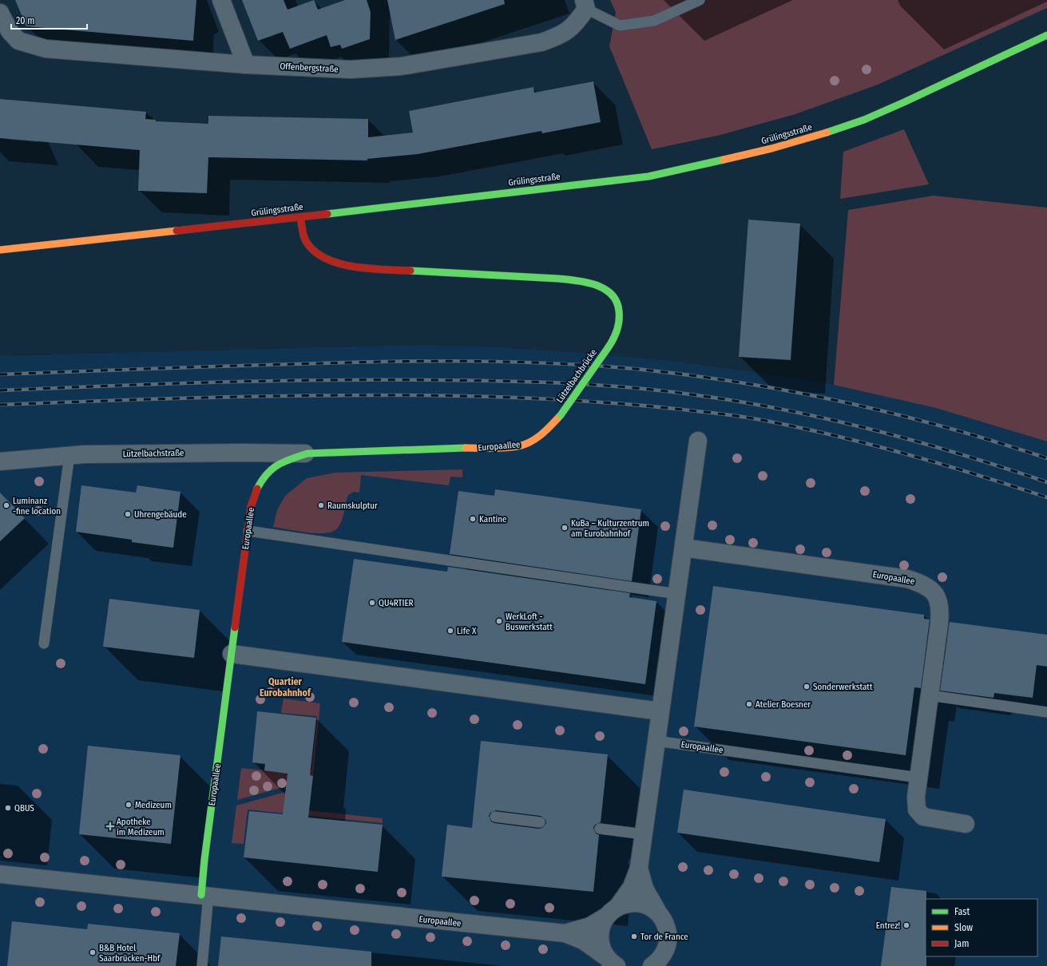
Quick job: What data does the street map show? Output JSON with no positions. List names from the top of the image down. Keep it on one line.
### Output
{"streets":{"street":["Offenbergstraße","Grülingsstraße","Lützelbachbrücke","Europaallee","Lützelbachstraße"]},"crossings":[["Grülingsstraße","Lützelbachbrücke"],["Lützelbachbrücke","Europaallee"],["Europaallee","Lützelbachstraße"]],"districts":["Quartier Eurobahnhof"],"places":{"other":["Luminanz -fine location","Raumskulptur","Uhrengebäude","Kantine","KuBa – Kulturzentrum am Eurobahnhof","QU4RTIER","WerkLoft - Buswerkstatt","Life X","Sonderwerkstatt","Atelier Boesner","Medizeum","QBUS","Entrez!","Tor de France","B&B Hotel Saarbrücken-Hbf"],"health":["Apotheke im Medizeum"]},"legend":["Fast","Slow","Jam"],"scale_bar":"20 m"}
